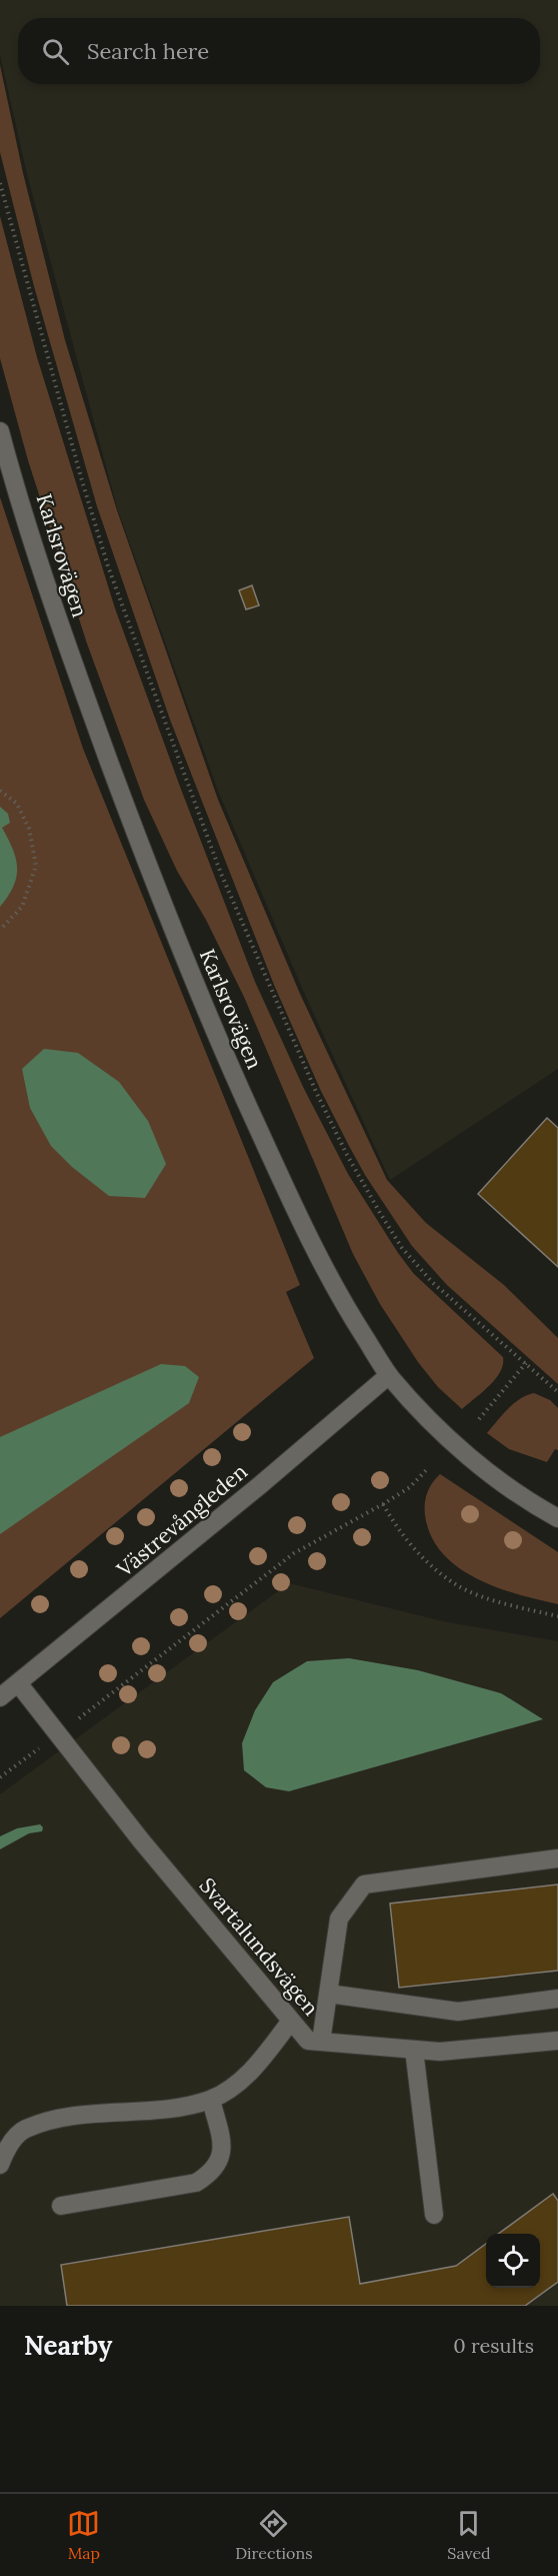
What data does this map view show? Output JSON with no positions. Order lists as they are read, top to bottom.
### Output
{
  "streets": {
    "street": ["Karlsrovägen", "Västrevångleden", "Svartalundsvägen"]
  },
  "crossings": [
    ["Karlsrovägen", "Västrevångleden"],
    ["Västrevångleden", "Svartalundsvägen"]
  ],
  "page": {
    "search": "Search here",
    "heading": ["Nearby", "0 results"],
    "nav": ["Map", "Directions", "Saved"]
  }
}
